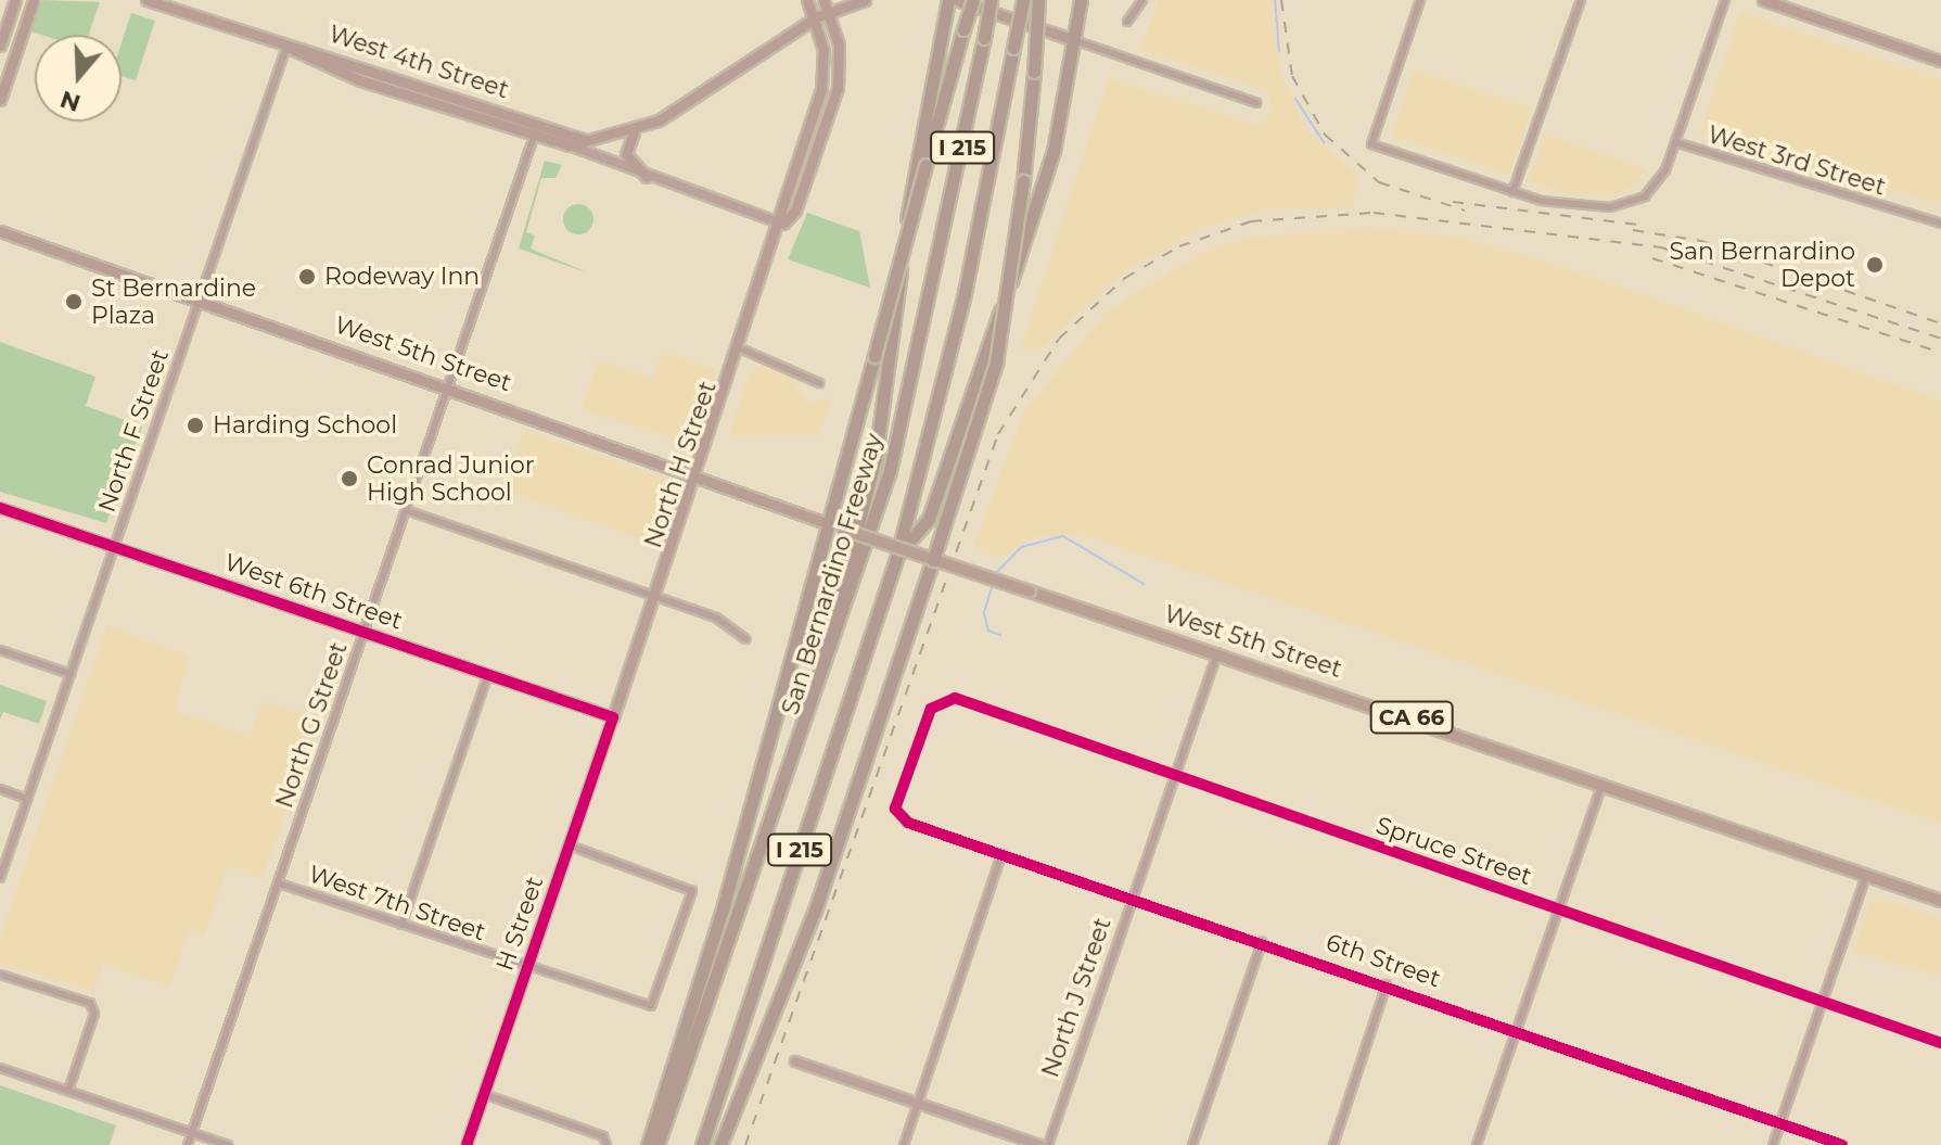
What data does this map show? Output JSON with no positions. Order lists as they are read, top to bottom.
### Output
{
  "streets": {
    "highway": ["I 215", "San Bernardino Freeway"],
    "main road": [
      "West 4th Street",
      "West 5th Street",
      "North H Street",
      "CA 66"
    ],
    "street": [
      "West 3rd Street",
      "North F Street",
      "West 6th Street",
      "North G Street",
      "Spruce Street",
      "West 7th Street",
      "H Street",
      "6th Street",
      "North J Street"
    ]
  },
  "crossings": [
    ["West 4th Street", "North F Street"],
    ["West 4th Street", "North G Street"],
    ["West 5th Street", "North F Street"],
    ["West 5th Street", "North H Street"],
    ["West 5th Street", "North G Street"],
    ["West 5th Street", "North J Street"],
    ["North F Street", "West 6th Street"],
    ["North H Street", "West 6th Street"],
    ["North H Street", "H Street"],
    ["West 6th Street", "North G Street"],
    ["West 6th Street", "H Street"],
    ["North G Street", "West 7th Street"],
    ["Spruce Street", "6th Street"],
    ["Spruce Street", "North J Street"],
    ["West 7th Street", "H Street"],
    ["6th Street", "North J Street"]
  ],
  "places": [
    "San Bernardino Depot",
    "Rodeway Inn",
    "St Bernardine Plaza",
    "Harding School",
    "Conrad Junior High School"
  ],
  "north": "bottom"
}
